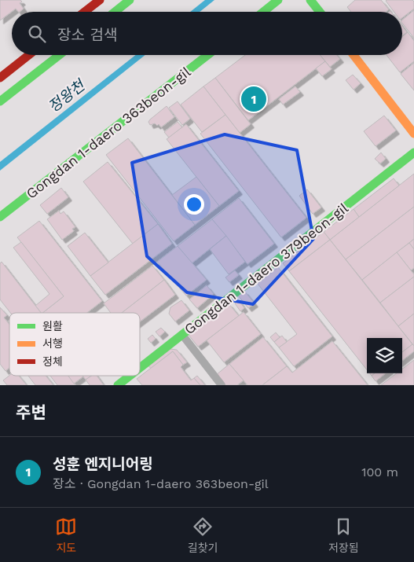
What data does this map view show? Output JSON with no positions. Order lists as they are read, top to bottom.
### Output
{
  "streets": {
    "street": ["Gongdan 1-daero 363beon-gil", "Gongdan 1-daero 379beon-gil"]
  },
  "water": ["정왕천"],
  "legend": ["원활", "서행", "정체"],
  "page": {
    "search": "장소 검색",
    "pins": "1",
    "heading": "주변",
    "list": [
      {
        "mark": "1",
        "name": "성훈 엔지니어링",
        "note": "장소 · Gongdan 1-daero 363beon-gil",
        "value": "100 m"
      }
    ],
    "nav": ["지도", "길찾기", "저장됨"]
  }
}
